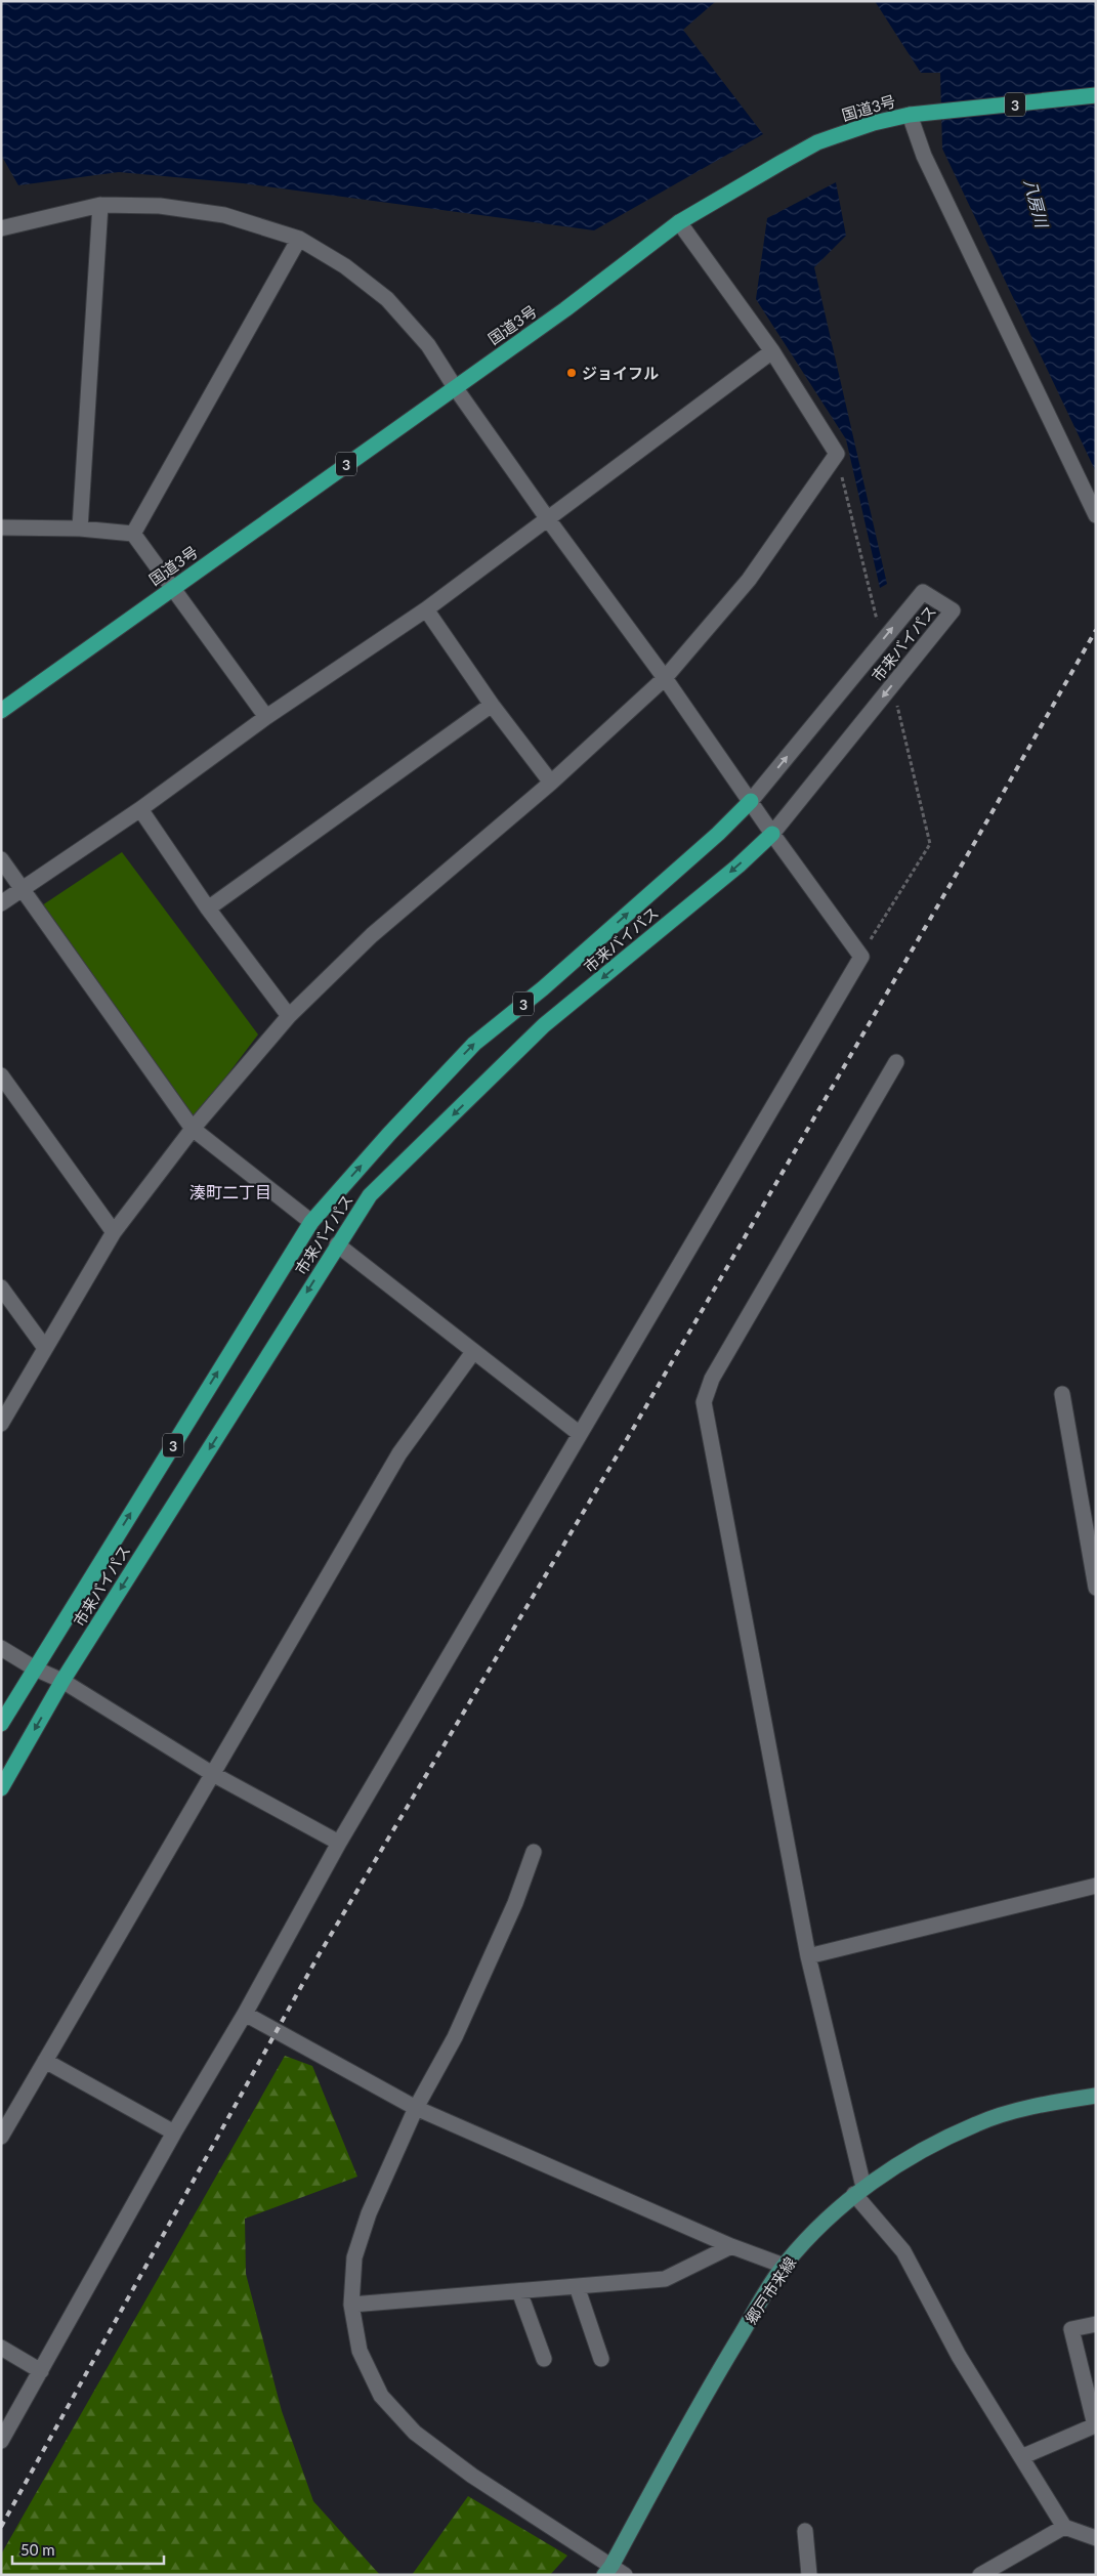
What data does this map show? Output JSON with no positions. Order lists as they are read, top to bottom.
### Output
{
  "streets": {
    "highway": ["3", "国道3号", "市来バイパス"],
    "main road": ["郷戸市来線"]
  },
  "districts": ["湊町二丁目"],
  "water": ["八房川"],
  "places": ["ジョイフル"],
  "scale_bar": "50 m"
}
